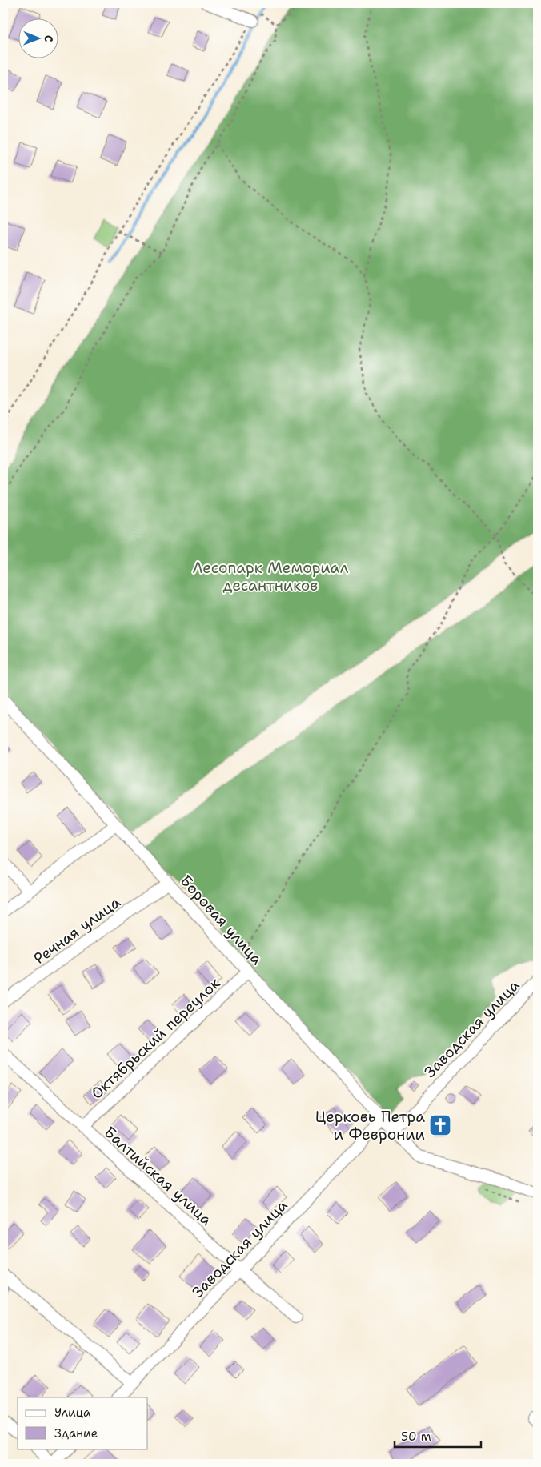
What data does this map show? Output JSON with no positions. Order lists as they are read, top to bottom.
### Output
{
  "streets": {
    "street": [
      "Боровая улица",
      "Речная улица",
      "Заводская улица",
      "Октябрьский переулок",
      "Балтийская улица"
    ]
  },
  "crossings": [
    ["Боровая улица", "Речная улица"],
    ["Боровая улица", "Заводская улица"],
    ["Боровая улица", "Октябрьский переулок"],
    ["Заводская улица", "Балтийская улица"],
    ["Октябрьский переулок", "Балтийская улица"]
  ],
  "parks": ["Лесопарк Мемориал десантников"],
  "places": {
    "church": ["Церковь Петра и Февронии"]
  },
  "legend": ["Улица", "Здание"],
  "scale_bar": "50 m",
  "north": "right"
}
